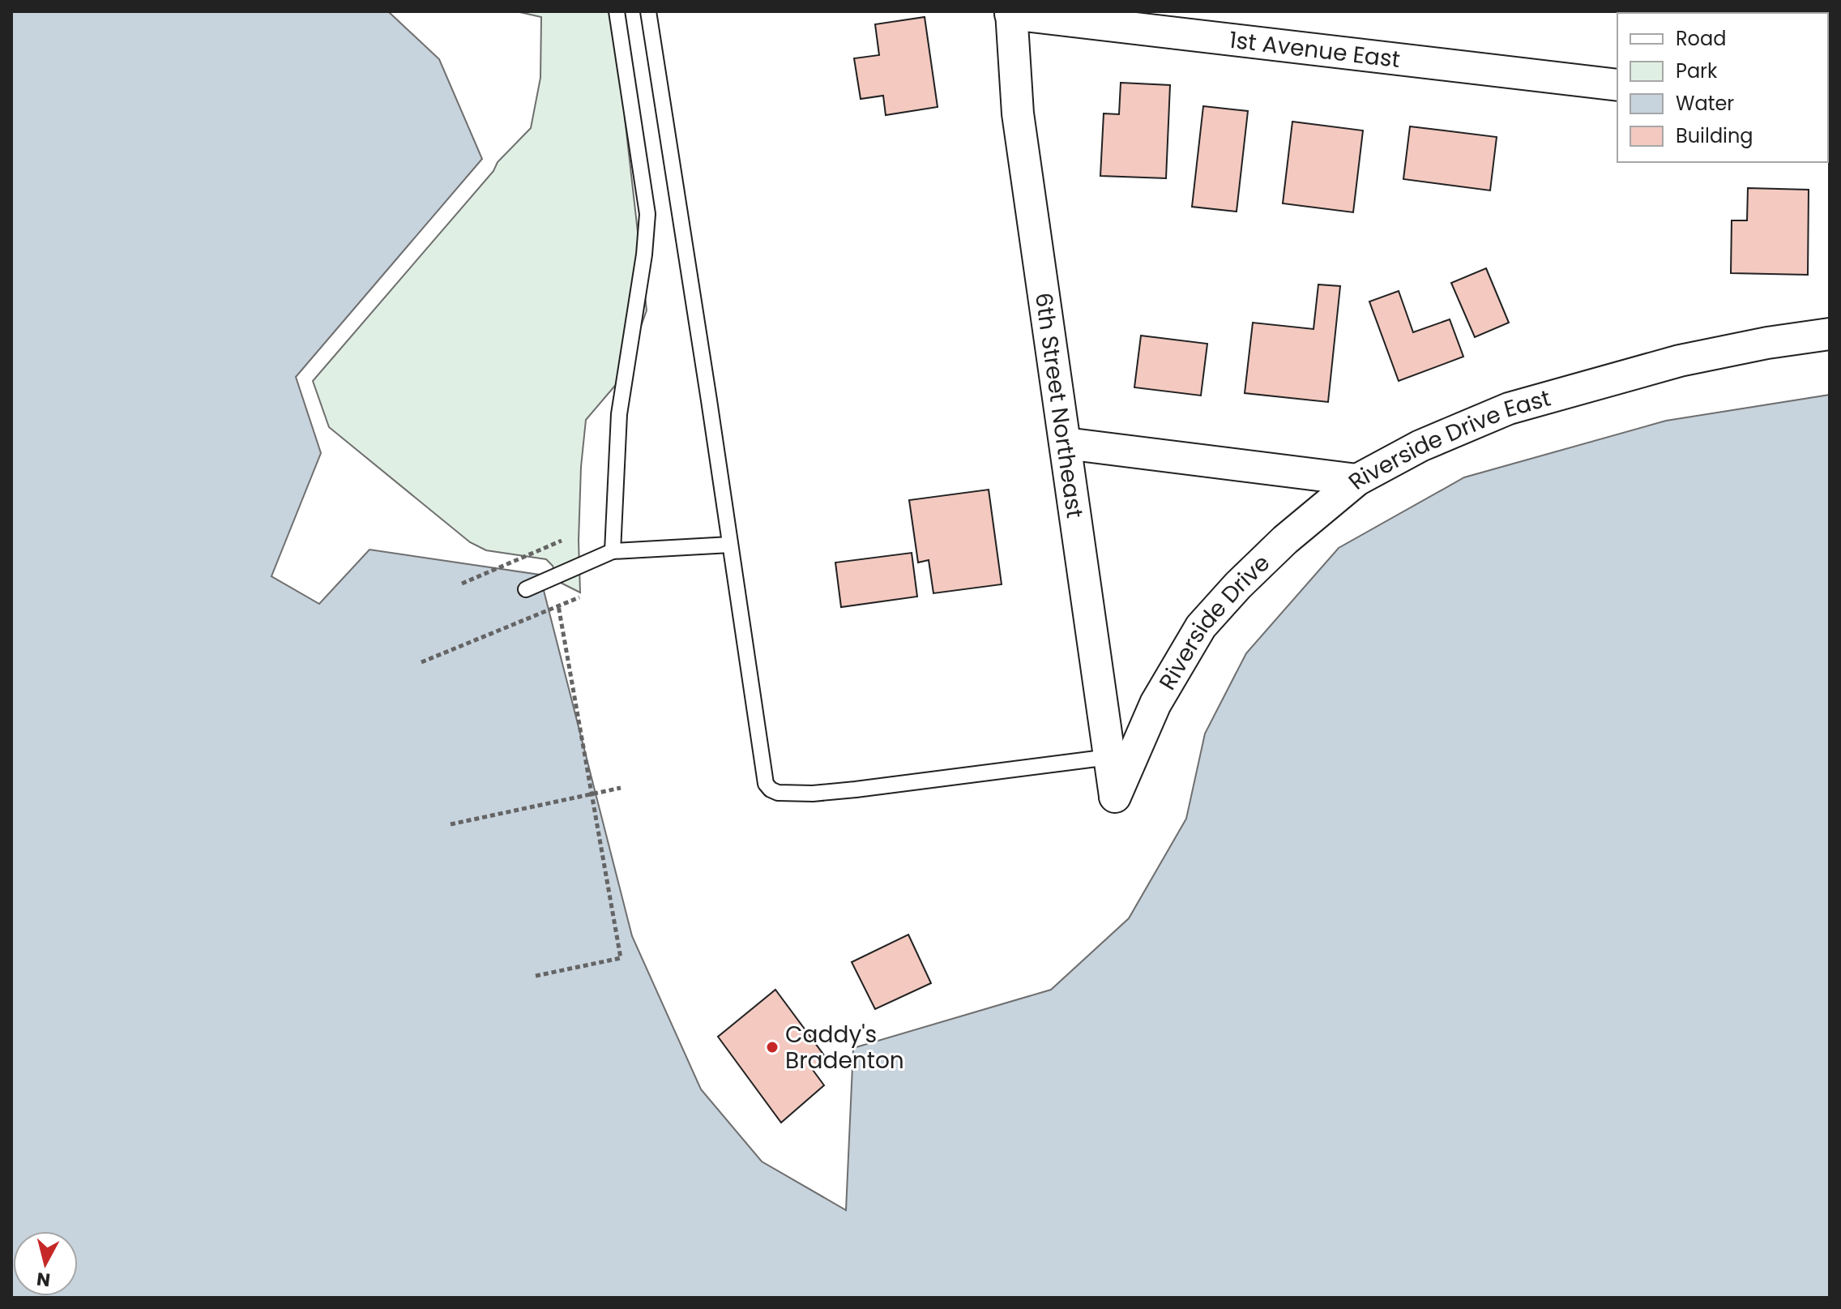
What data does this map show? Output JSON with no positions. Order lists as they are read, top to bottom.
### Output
{
  "streets": {
    "street": [
      "1st Avenue East",
      "6th Street Northeast",
      "Riverside Drive East",
      "Riverside Drive"
    ]
  },
  "crossings": [
    ["1st Avenue East", "6th Street Northeast"],
    ["6th Street Northeast", "Riverside Drive East"],
    ["6th Street Northeast", "Riverside Drive"],
    ["Riverside Drive East", "Riverside Drive"]
  ],
  "places": ["Caddy's Bradenton"],
  "legend": [
    "Road",
    "Park",
    "Water",
    "Building"
  ],
  "north": "bottom"
}
